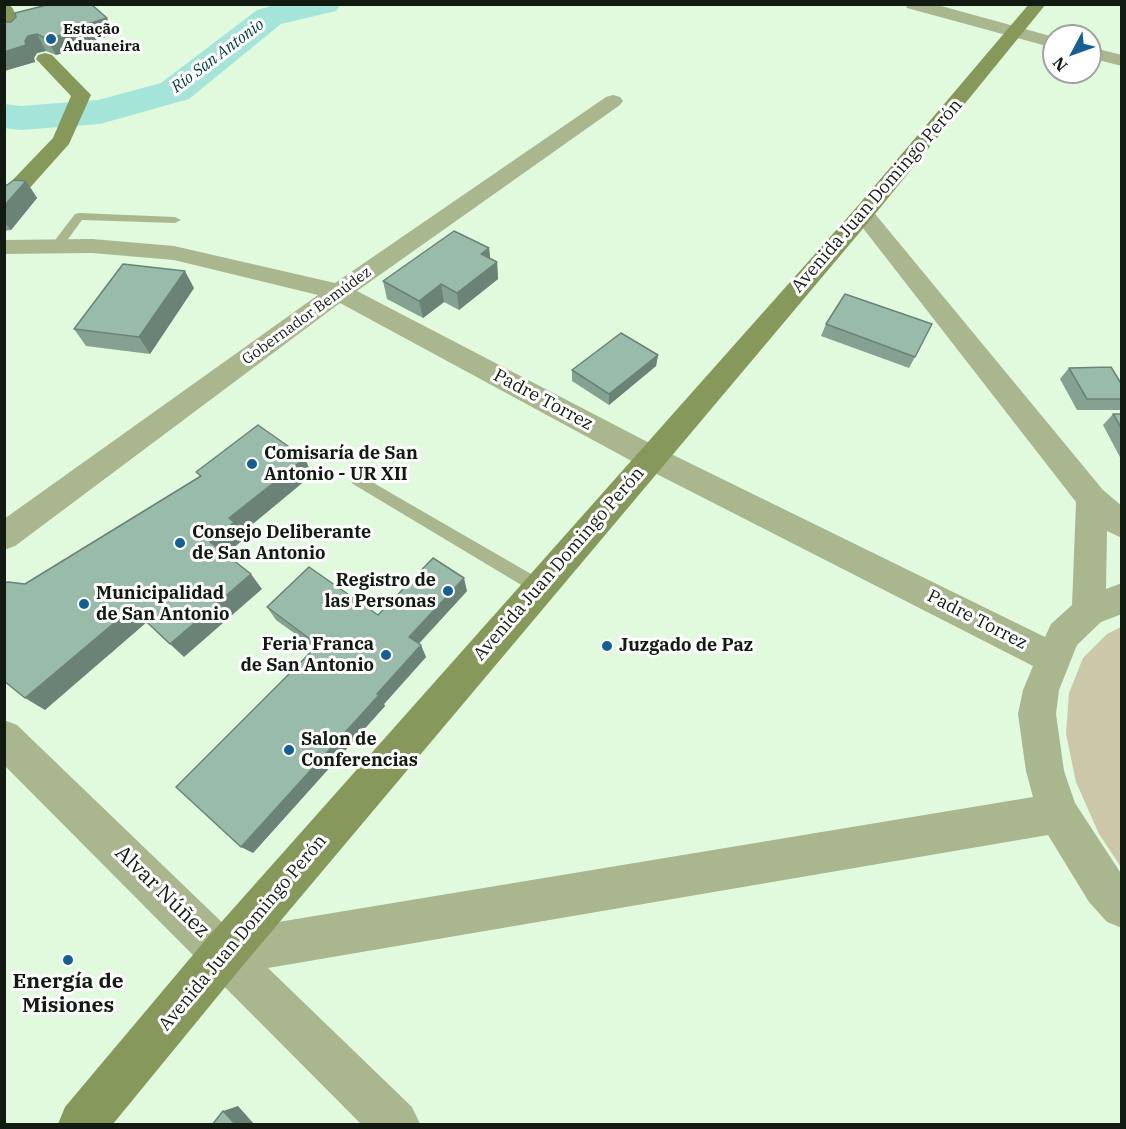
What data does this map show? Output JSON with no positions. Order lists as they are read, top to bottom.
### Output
{
  "streets": {
    "main road": ["Avenida Juan Domingo Perón"],
    "street": ["Gobernador Bemúdez", "Padre Torrez", "Alvar Núñez"]
  },
  "crossings": [
    ["Avenida Juan Domingo Perón", "Padre Torrez"],
    ["Avenida Juan Domingo Perón", "Alvar Núñez"],
    ["Gobernador Bemúdez", "Padre Torrez"]
  ],
  "water": ["Río San Antonio"],
  "places": [
    "Estação Aduaneira",
    "Comisaría de San Antonio - UR XII",
    "Consejo Deliberante de San Antonio",
    "Registro de las Personas",
    "Municipalidad de San Antonio",
    "Juzgado de Paz",
    "Feria Franca de San Antonio",
    "Salon de Conferencias",
    "Energía de Misiones"
  ],
  "north": "bottom left"
}
